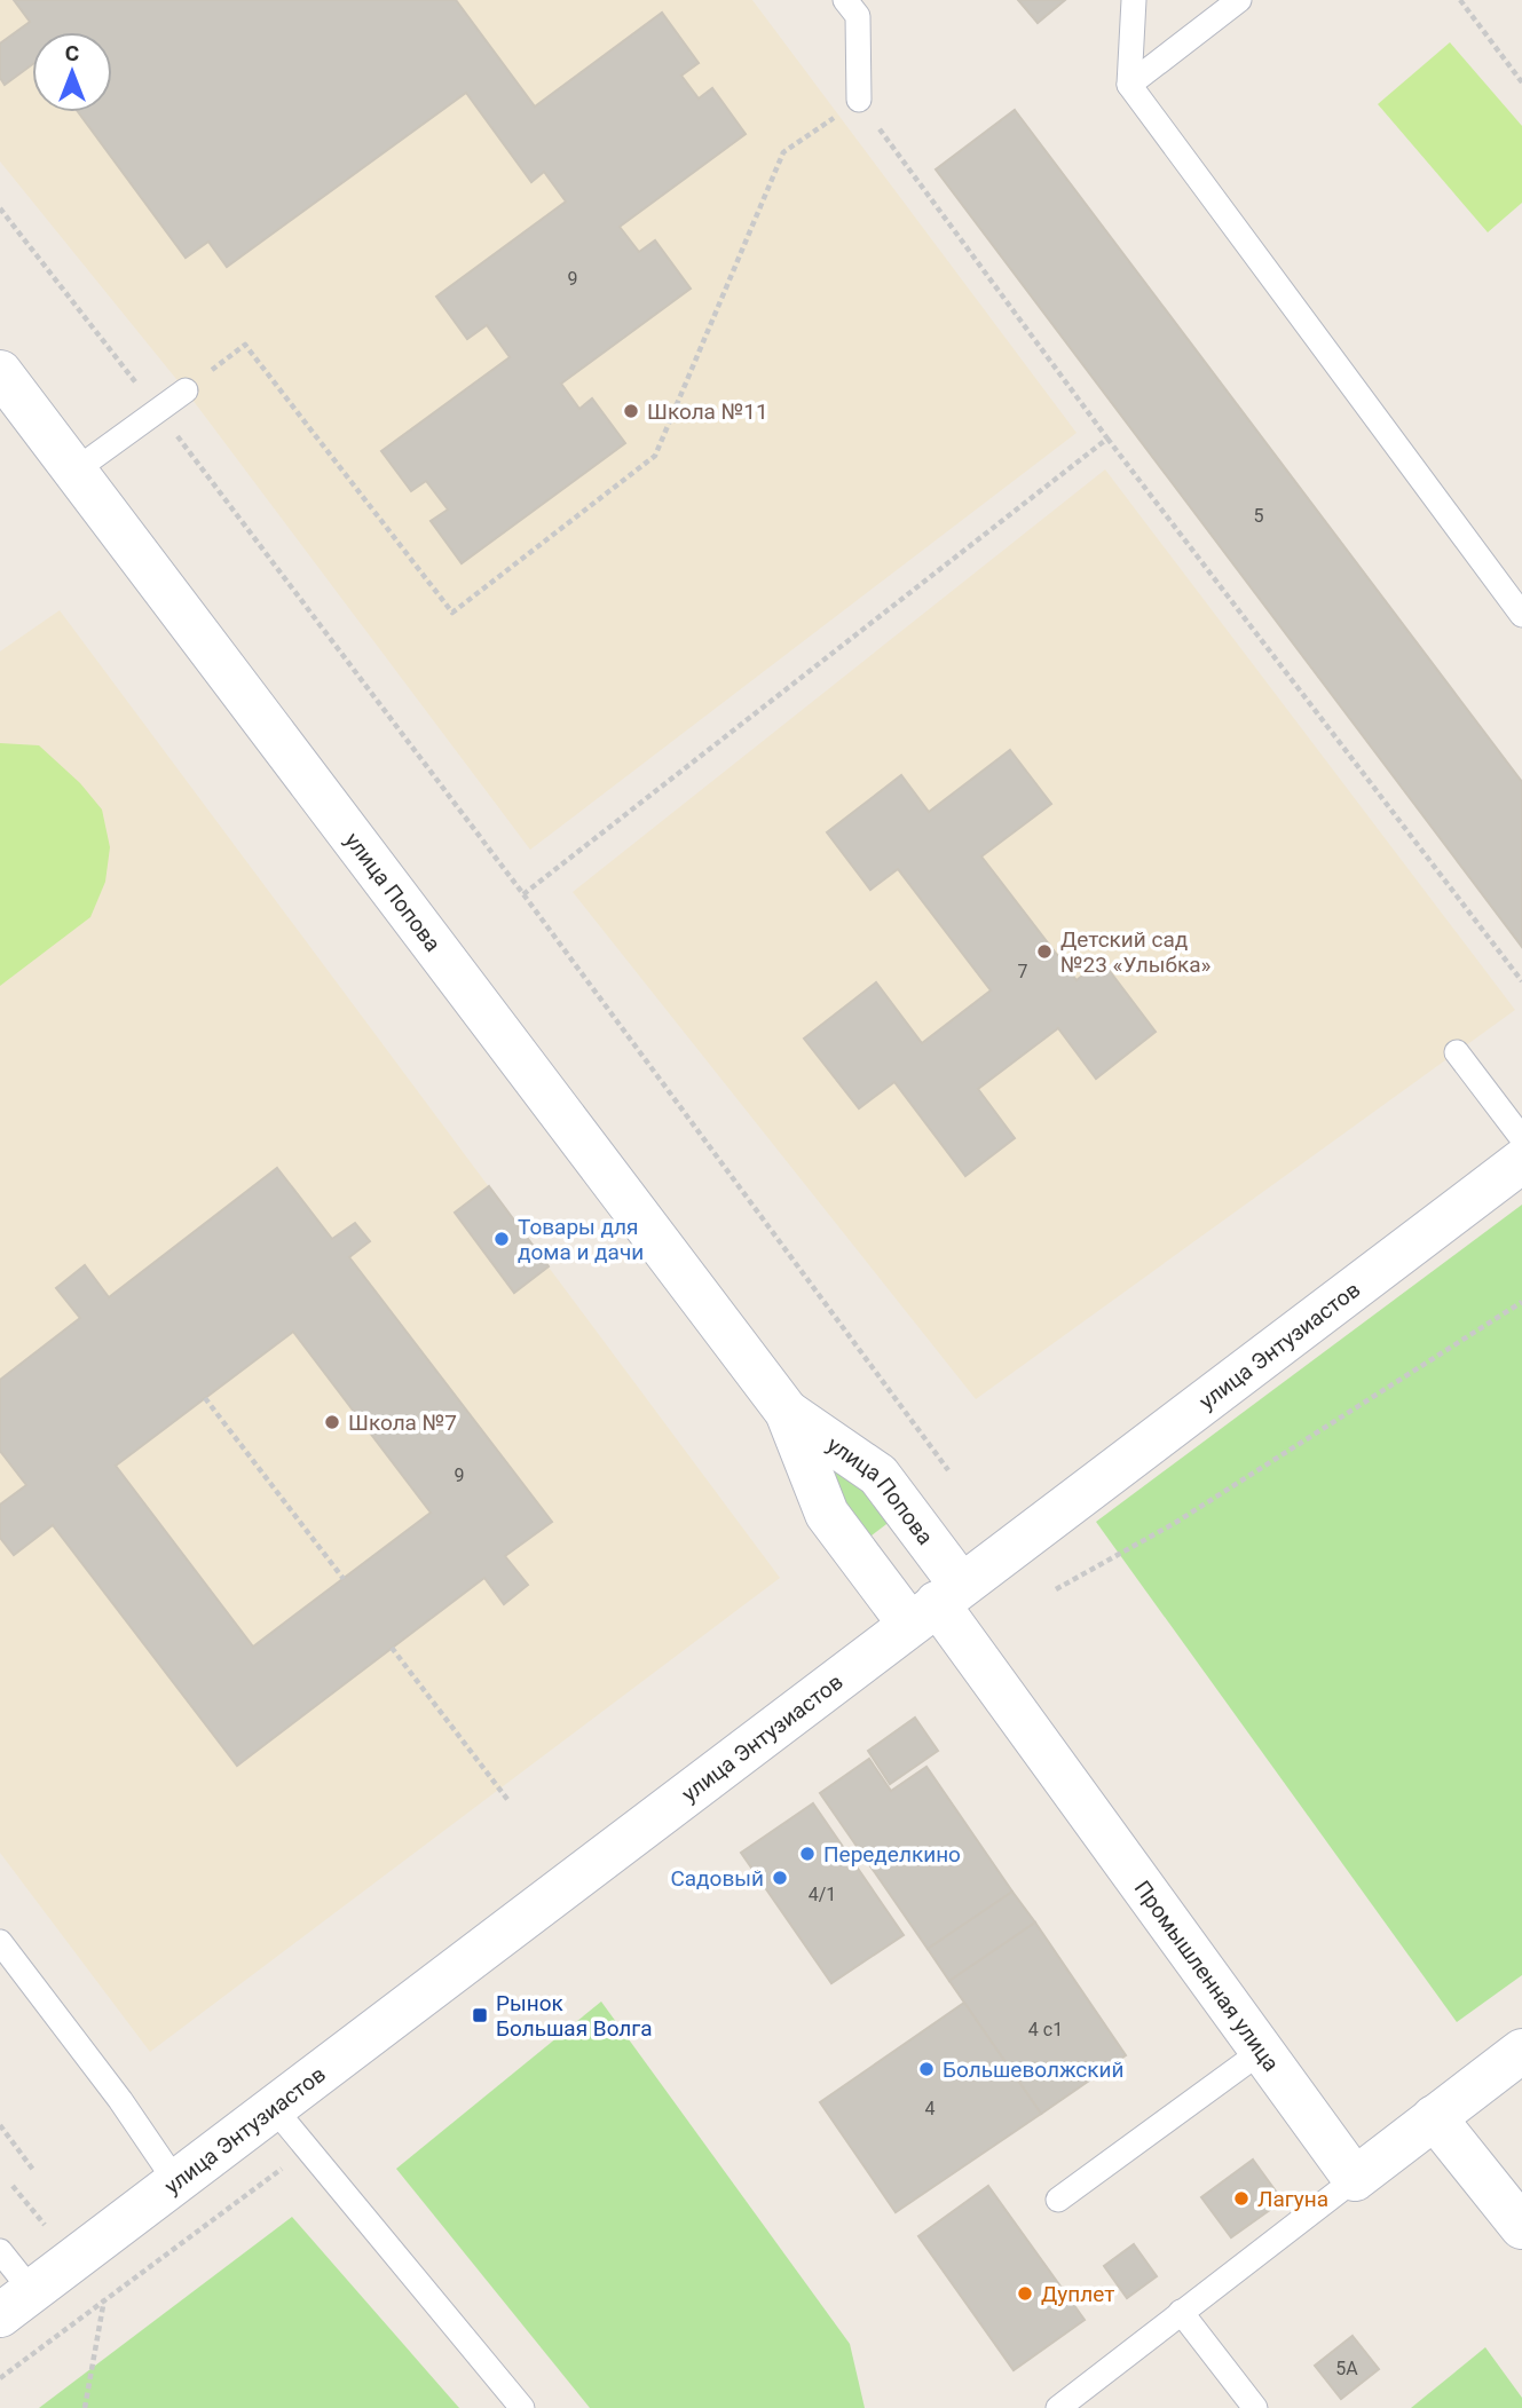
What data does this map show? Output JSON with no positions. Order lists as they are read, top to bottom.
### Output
{
  "streets": {
    "street": ["улица Попова", "улица Энтузиастов", "Промышленная улица"]
  },
  "crossings": [
    ["улица Попова", "улица Энтузиастов"],
    ["улица Попова", "Промышленная улица"],
    ["улица Энтузиастов", "Промышленная улица"]
  ],
  "places": {
    "other": [
      "Школа №11",
      "Детский сад №23 «Улыбка»",
      "Товары для дома и дачи",
      "Школа №7",
      "Переделкино",
      "Садовый",
      "Большеволжский",
      "Лагуна",
      "Дуплет"
    ],
    "transit": ["Рынок Большая Волга"]
  },
  "house_numbers": [
    "9",
    "5",
    "7",
    "9",
    "4/1",
    "4 с1",
    "4",
    "5А"
  ],
  "north": "top"
}
